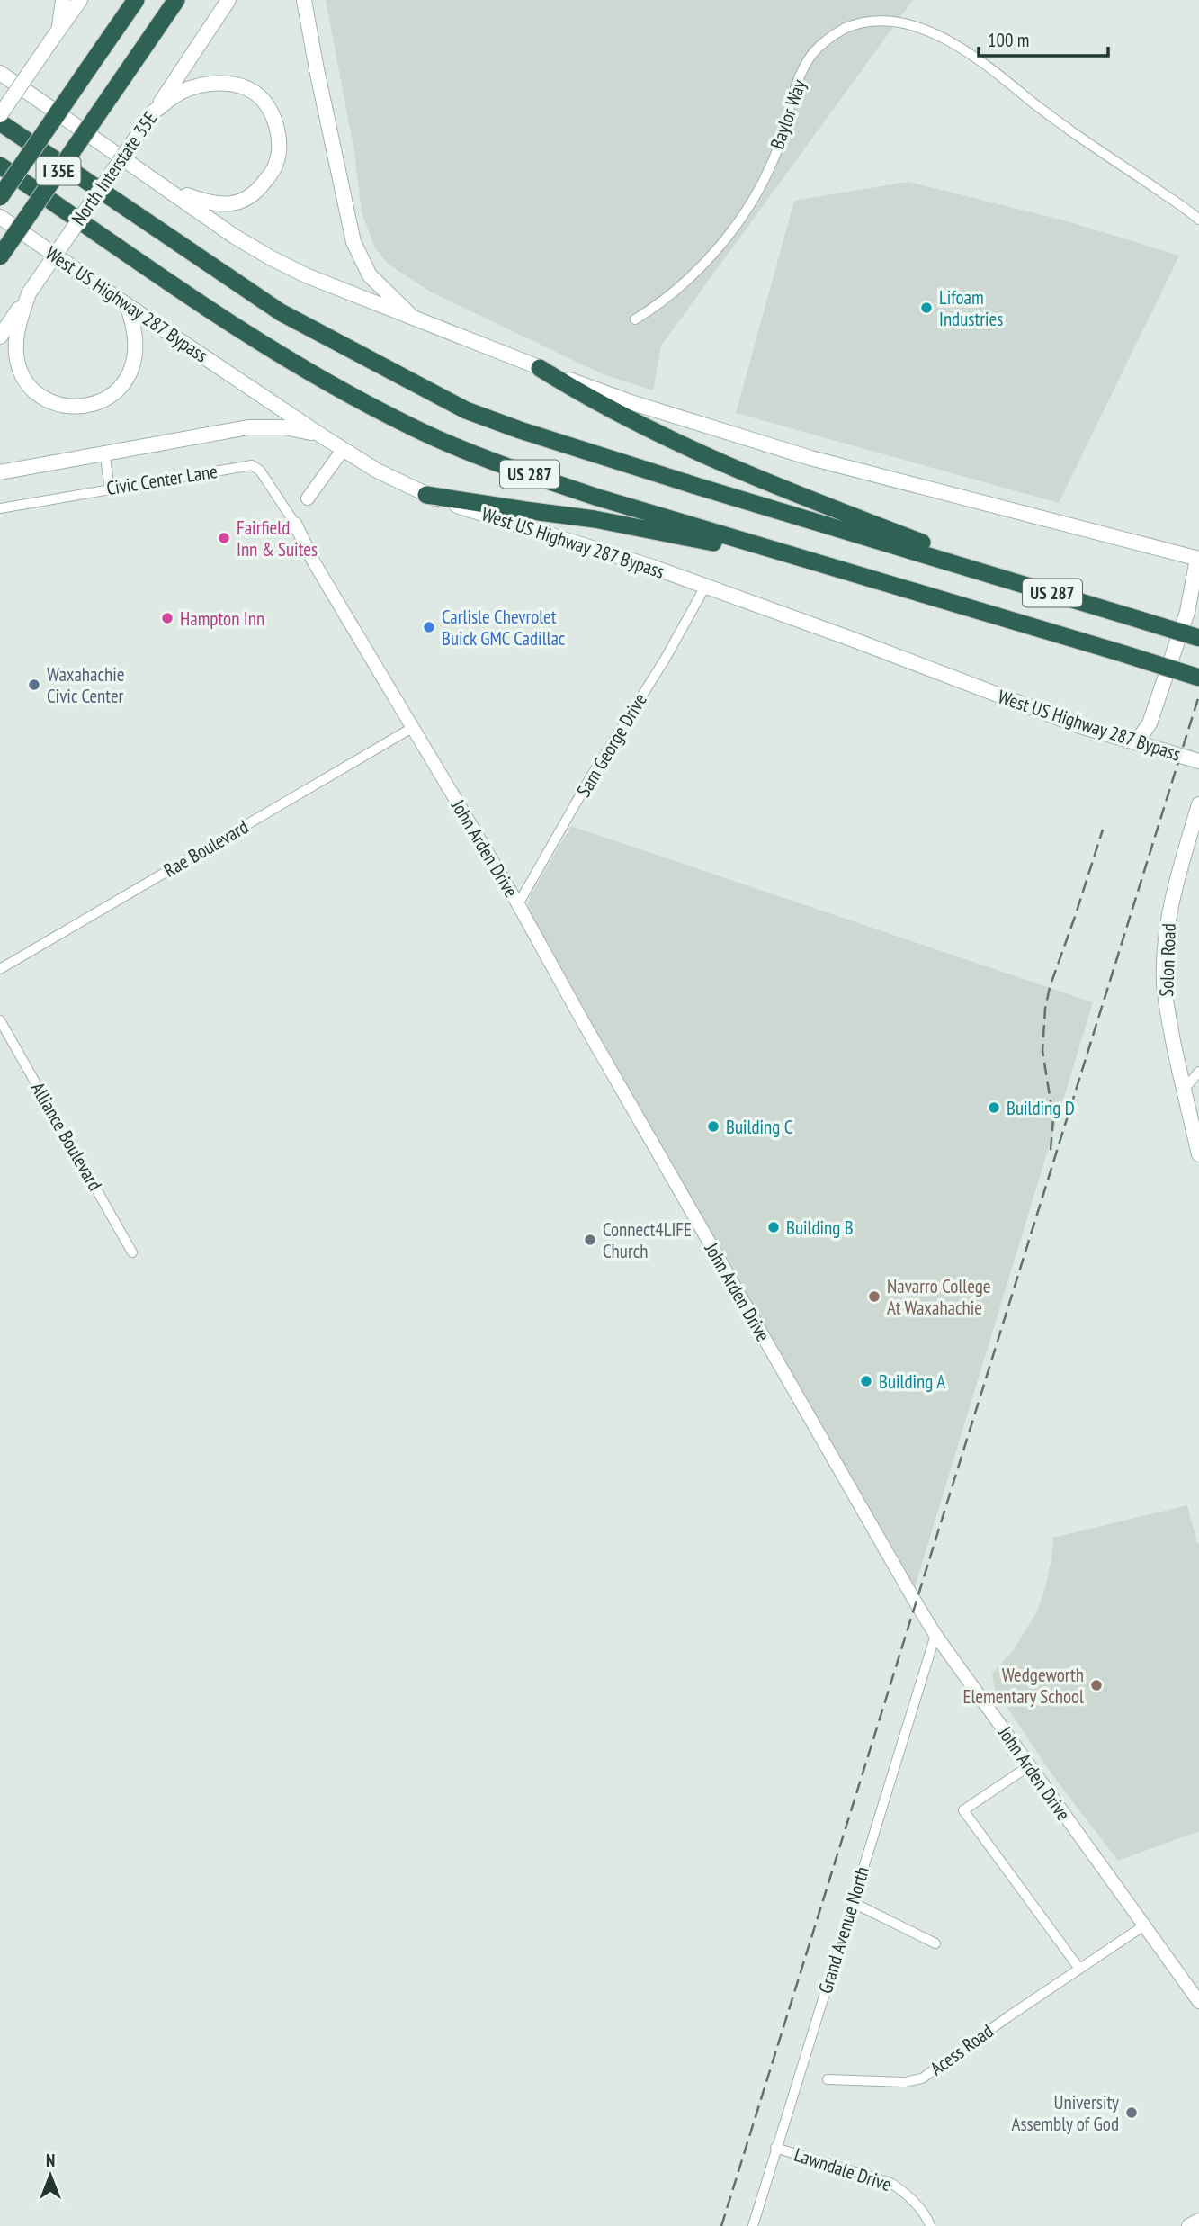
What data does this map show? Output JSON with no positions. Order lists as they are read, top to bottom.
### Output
{
  "streets": {
    "highway": ["I 35E", "US 287"],
    "main road": ["North Interstate 35E", "West US Highway 287 Bypass", "Solon Road"],
    "street": [
      "Baylor Way",
      "Civic Center Lane",
      "Sam George Drive",
      "Rae Boulevard",
      "John Arden Drive",
      "Alliance Boulevard",
      "Grand Avenue North",
      "Acess Road",
      "Lawndale Drive"
    ]
  },
  "crossings": [
    ["West US Highway 287 Bypass", "Sam George Drive"],
    ["Civic Center Lane", "John Arden Drive"],
    ["Sam George Drive", "John Arden Drive"],
    ["Rae Boulevard", "John Arden Drive"],
    ["John Arden Drive", "Grand Avenue North"],
    ["John Arden Drive", "Acess Road"],
    ["Grand Avenue North", "Lawndale Drive"]
  ],
  "places": [
    "Lifoam Industries",
    "Fairfield Inn & Suites",
    "Hampton Inn",
    "Carlisle Chevrolet Buick GMC Cadillac",
    "Waxahachie Civic Center",
    "Building D",
    "Building C",
    "Building B",
    "Connect4LIFE Church",
    "Navarro College At Waxahachie",
    "Building A",
    "Wedgeworth Elementary School",
    "University Assembly of God"
  ],
  "scale_bar": "100 m",
  "north": "top"
}
